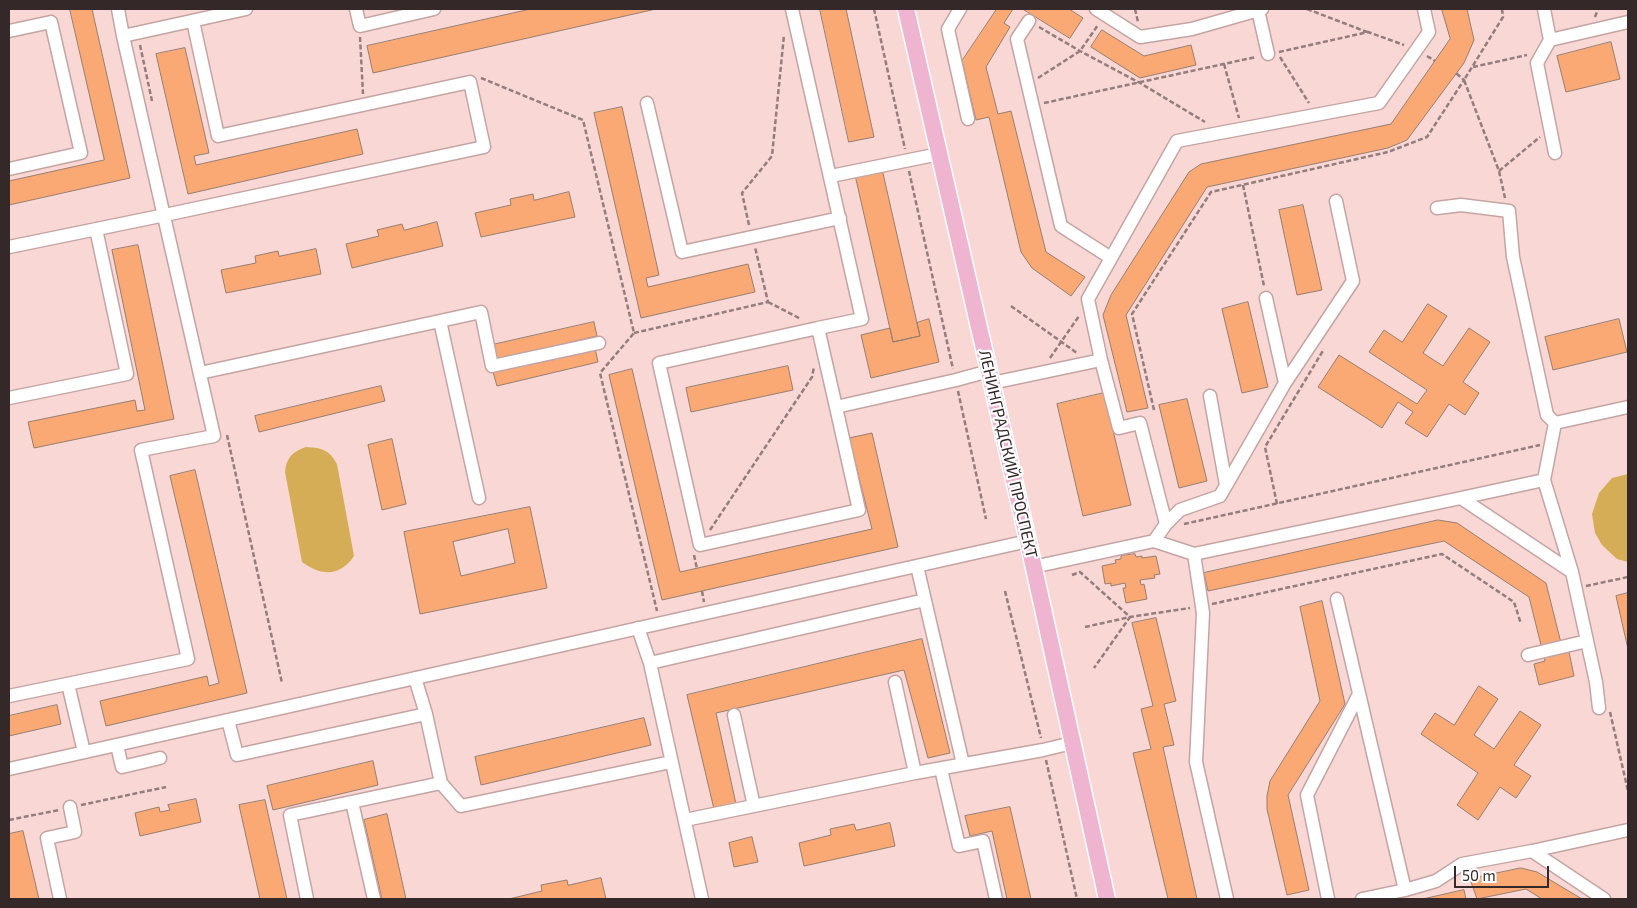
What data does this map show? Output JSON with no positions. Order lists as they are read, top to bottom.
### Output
{
  "streets": {
    "main road": ["ЛЕНИНГРАДСКИЙ ПРОСПЕКТ"]
  },
  "scale_bar": "50 m"
}
